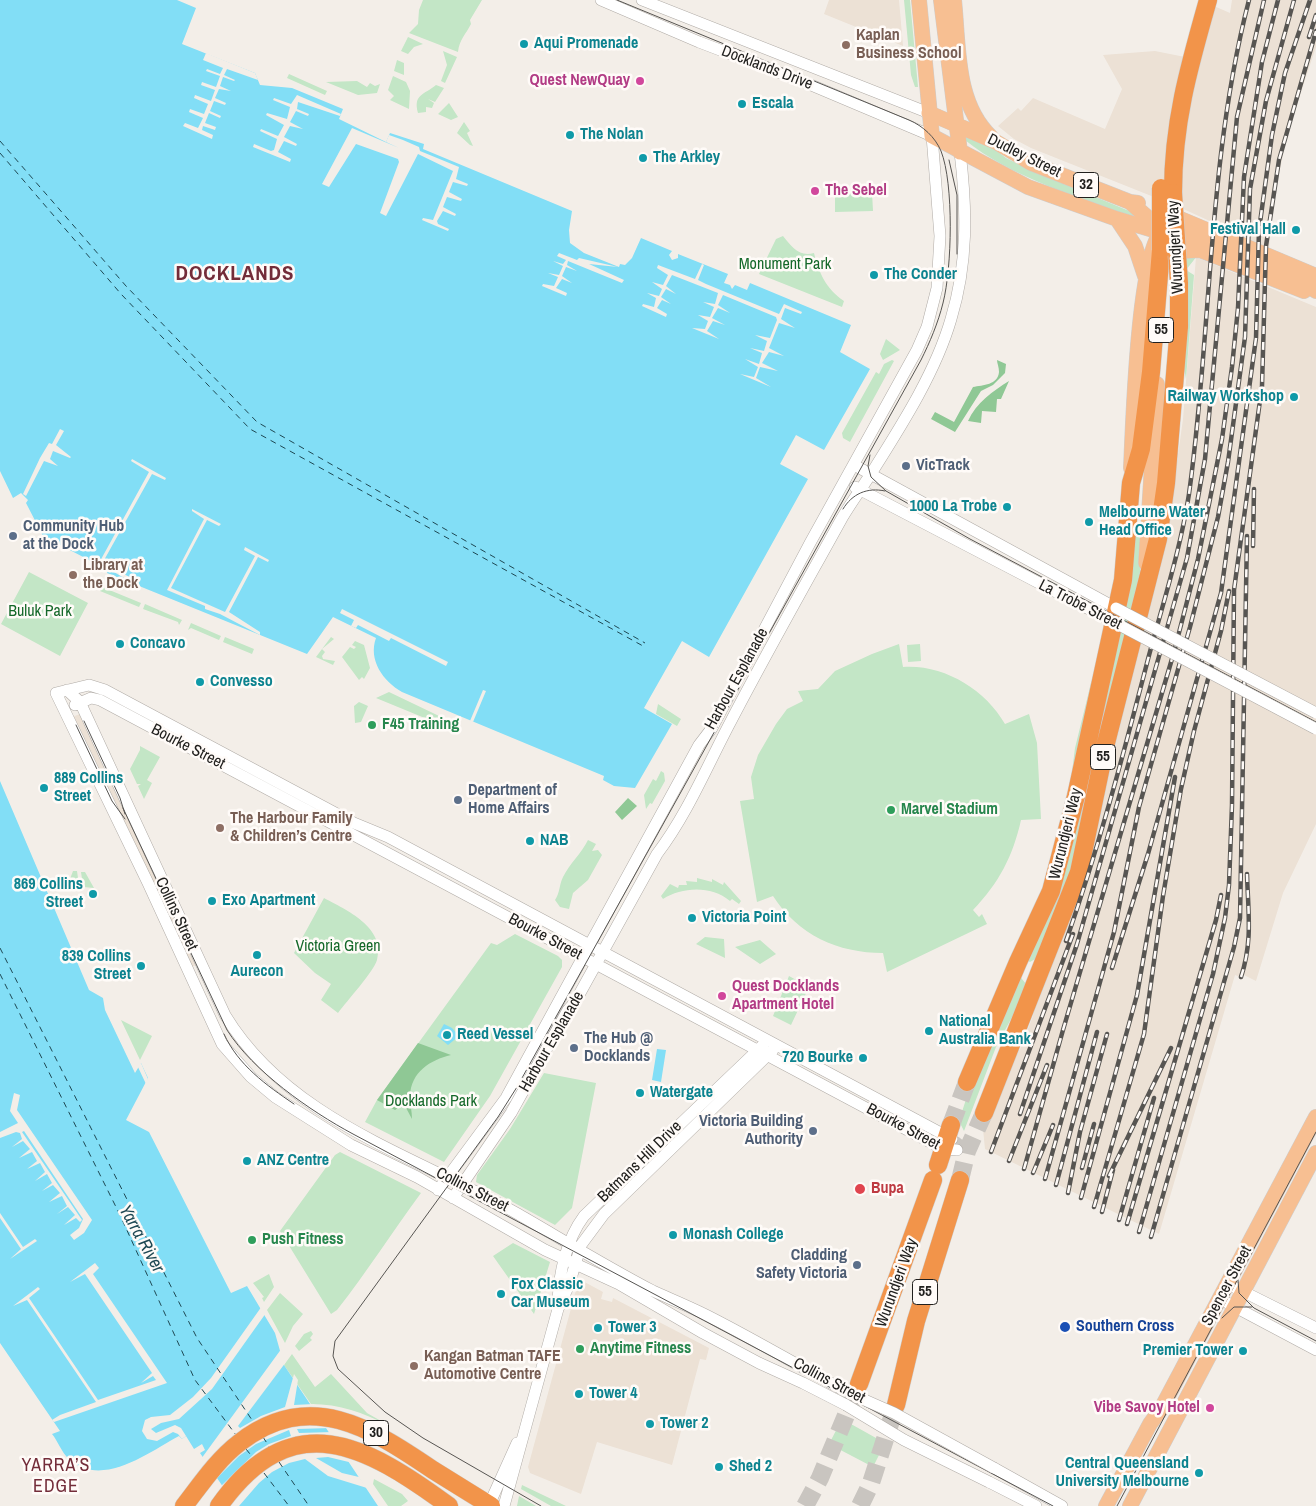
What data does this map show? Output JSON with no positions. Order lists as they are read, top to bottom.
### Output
{
  "streets": {
    "highway": ["Wurundjeri Way", "55", "30"],
    "main road": ["Dudley Street", "32", "Spencer Street"],
    "street": [
      "Docklands Drive",
      "La Trobe Street",
      "Harbour Esplanade",
      "Bourke Street",
      "Collins Street",
      "Batmans Hill Drive"
    ]
  },
  "crossings": [
    ["Docklands Drive", "Dudley Street"],
    ["Docklands Drive", "32"],
    ["Docklands Drive", "Harbour Esplanade"],
    ["Dudley Street", "32"],
    ["Dudley Street", "Wurundjeri Way"],
    ["Dudley Street", "55"],
    ["Dudley Street", "Harbour Esplanade"],
    ["32", "Harbour Esplanade"],
    ["Wurundjeri Way", "55"],
    ["Wurundjeri Way", "Bourke Street"],
    ["La Trobe Street", "Harbour Esplanade"],
    ["Harbour Esplanade", "Bourke Street"],
    ["Harbour Esplanade", "Collins Street"],
    ["Bourke Street", "Collins Street"],
    ["Bourke Street", "Batmans Hill Drive"],
    ["Collins Street", "Batmans Hill Drive"],
    ["Batmans Hill Drive", "30"]
  ],
  "districts": ["DOCKLANDS", "YARRA’S EDGE"],
  "water": ["Yarra River"],
  "parks": [
    "Monument Park",
    "Buluk Park",
    "Victoria Green",
    "Docklands Park"
  ],
  "places": [
    "Aqui Promenade",
    "Kaplan Business School",
    "Quest NewQuay",
    "Escala",
    "The Nolan",
    "The Arkley",
    "The Sebel",
    "Festival Hall",
    "The Conder",
    "Railway Workshop",
    "VicTrack",
    "1000 La Trobe",
    "Melbourne Water Head Office",
    "Community Hub at the Dock",
    "Library at the Dock",
    "Concavo",
    "Convesso",
    "F45 Training",
    "889 Collins Street",
    "Department of Home Affairs",
    "Marvel Stadium",
    "The Harbour Family & Children’s Centre",
    "NAB",
    "869 Collins Street",
    "Exo Apartment",
    "Victoria Point",
    "Aurecon",
    "839 Collins Street",
    "Quest Docklands Apartment Hotel",
    "National Australia Bank",
    "Reed Vessel",
    "The Hub @ Docklands",
    "720 Bourke",
    "Watergate",
    "Victoria Building Authority",
    "ANZ Centre",
    "Bupa",
    "Monash College",
    "Push Fitness",
    "Cladding Safety Victoria",
    "Fox Classic Car Museum",
    "Southern Cross",
    "Tower 3",
    "Anytime Fitness",
    "Premier Tower",
    "Kangan Batman TAFE Automotive Centre",
    "Tower 4",
    "Vibe Savoy Hotel",
    "Tower 2",
    "Shed 2",
    "Central Queensland University Melbourne"
  ]
}
